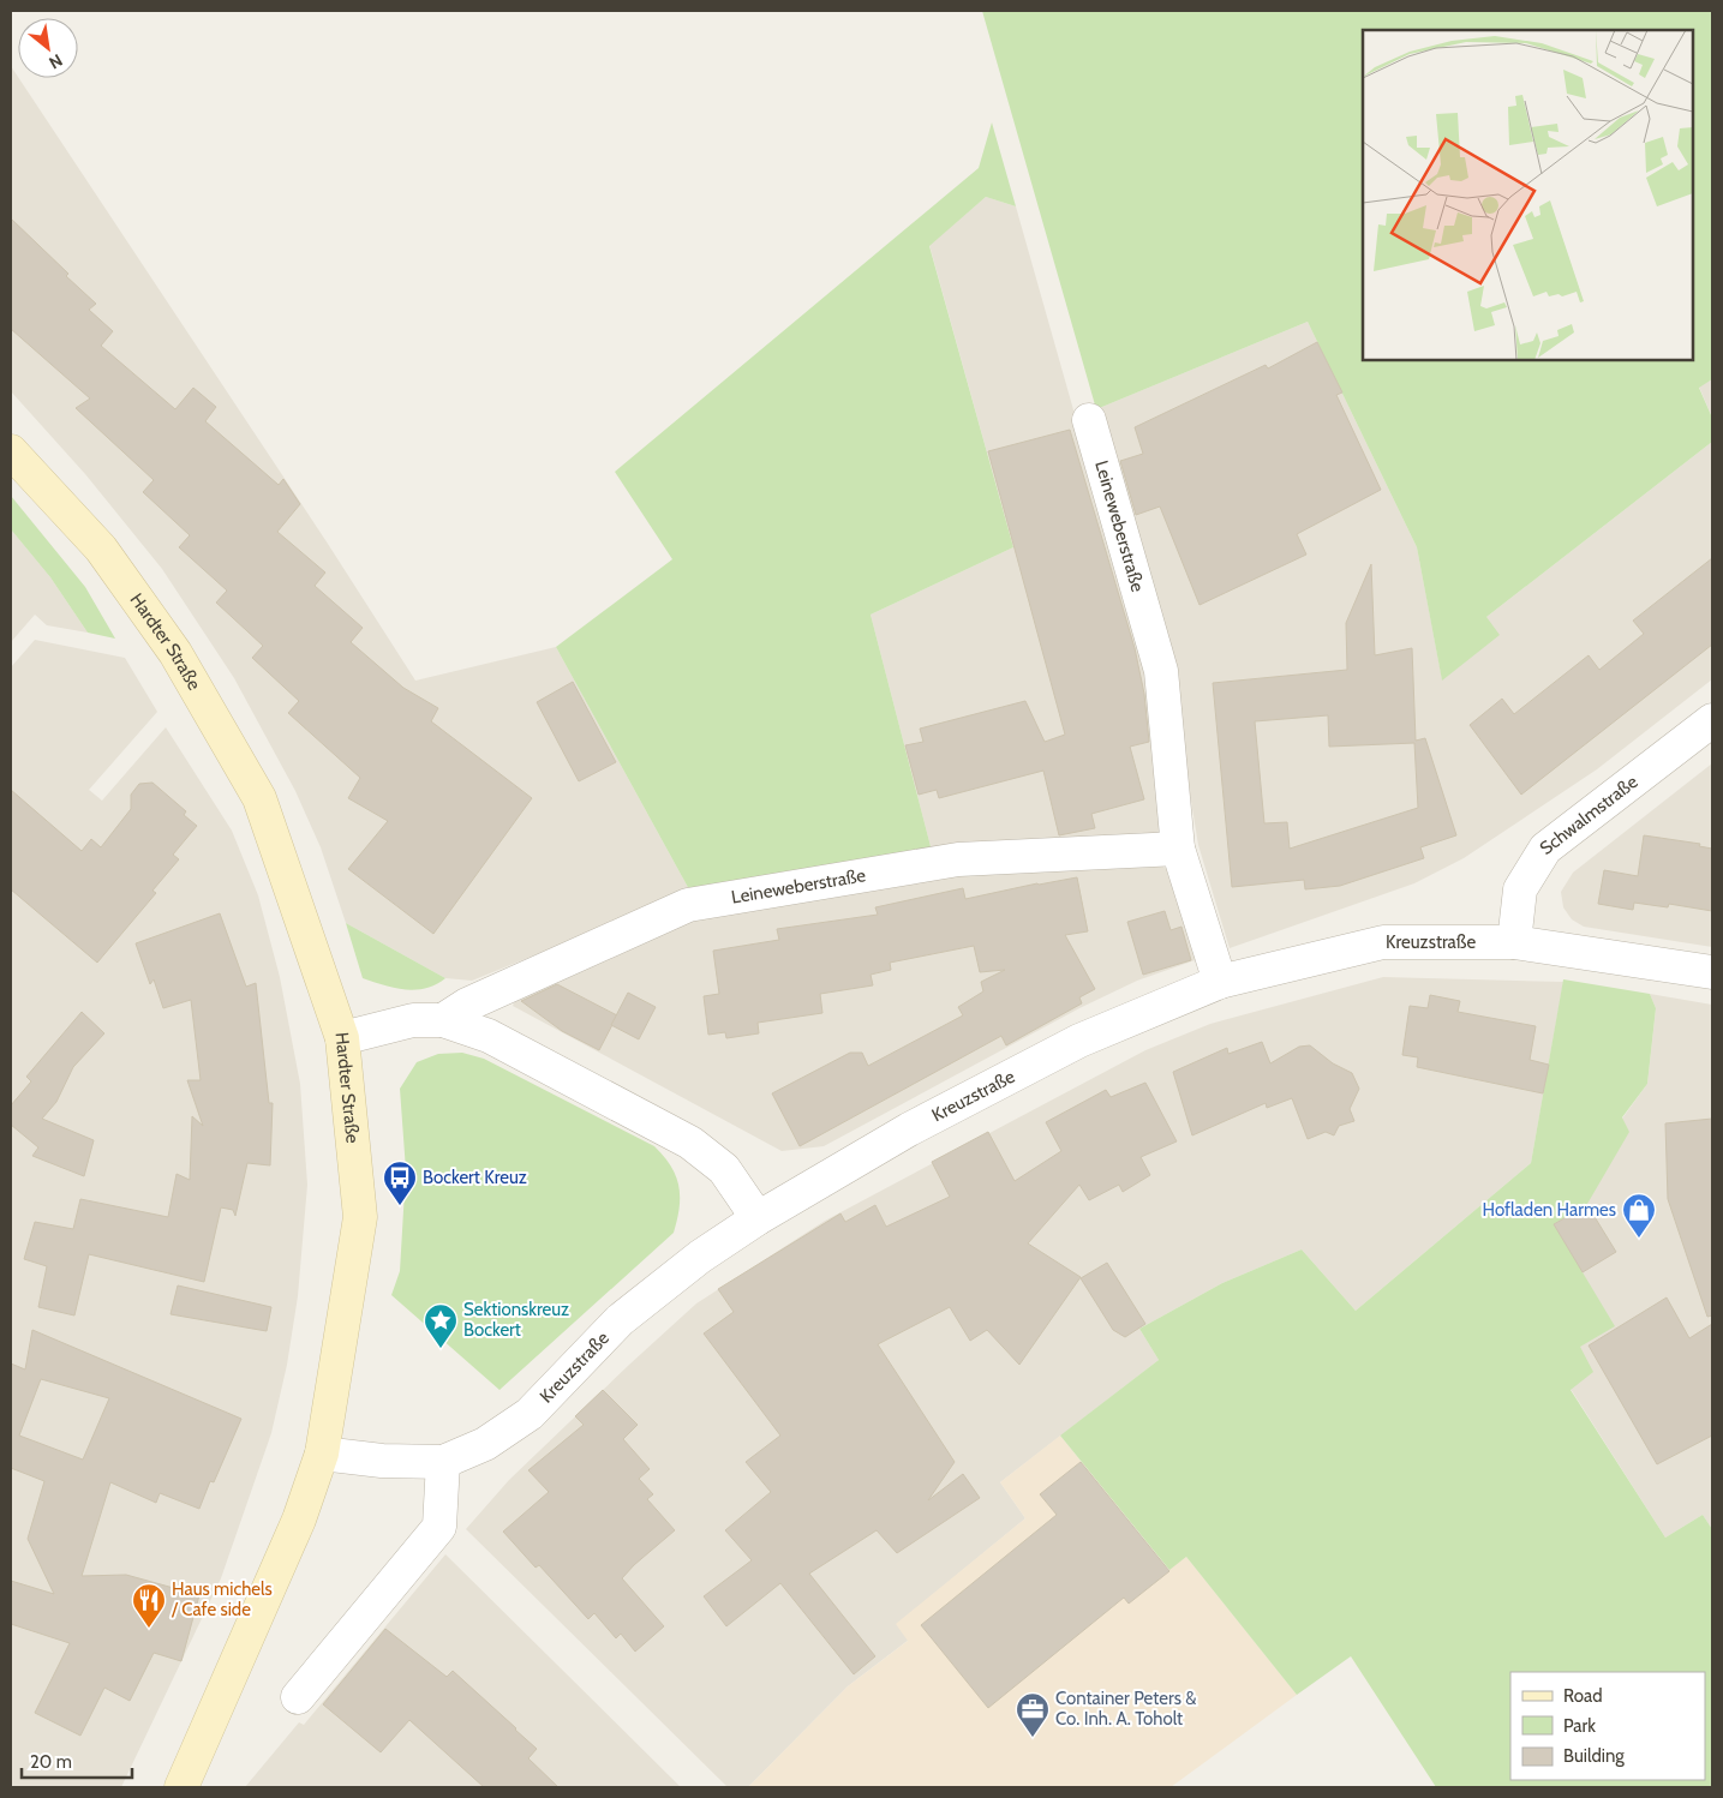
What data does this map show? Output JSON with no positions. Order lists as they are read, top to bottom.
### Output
{
  "streets": {
    "main road": ["Hardter Straße"],
    "street": ["Leineweberstraße", "Schwalmstraße", "Kreuzstraße"]
  },
  "crossings": [
    ["Leineweberstraße", "Kreuzstraße"],
    ["Hardter Straße", "Kreuzstraße"],
    ["Schwalmstraße", "Kreuzstraße"]
  ],
  "places": {
    "bus stop": ["Bockert Kreuz"],
    "shop": ["Hofladen Harmes"],
    "place": ["Sektionskreuz Bockert"],
    "restaurant": ["Haus michels / Cafe side"],
    "office": ["Container Peters & Co. Inh. A. Toholt"]
  },
  "legend": ["Road", "Park", "Building"],
  "scale_bar": "20 m",
  "north": "bottom right"
}
